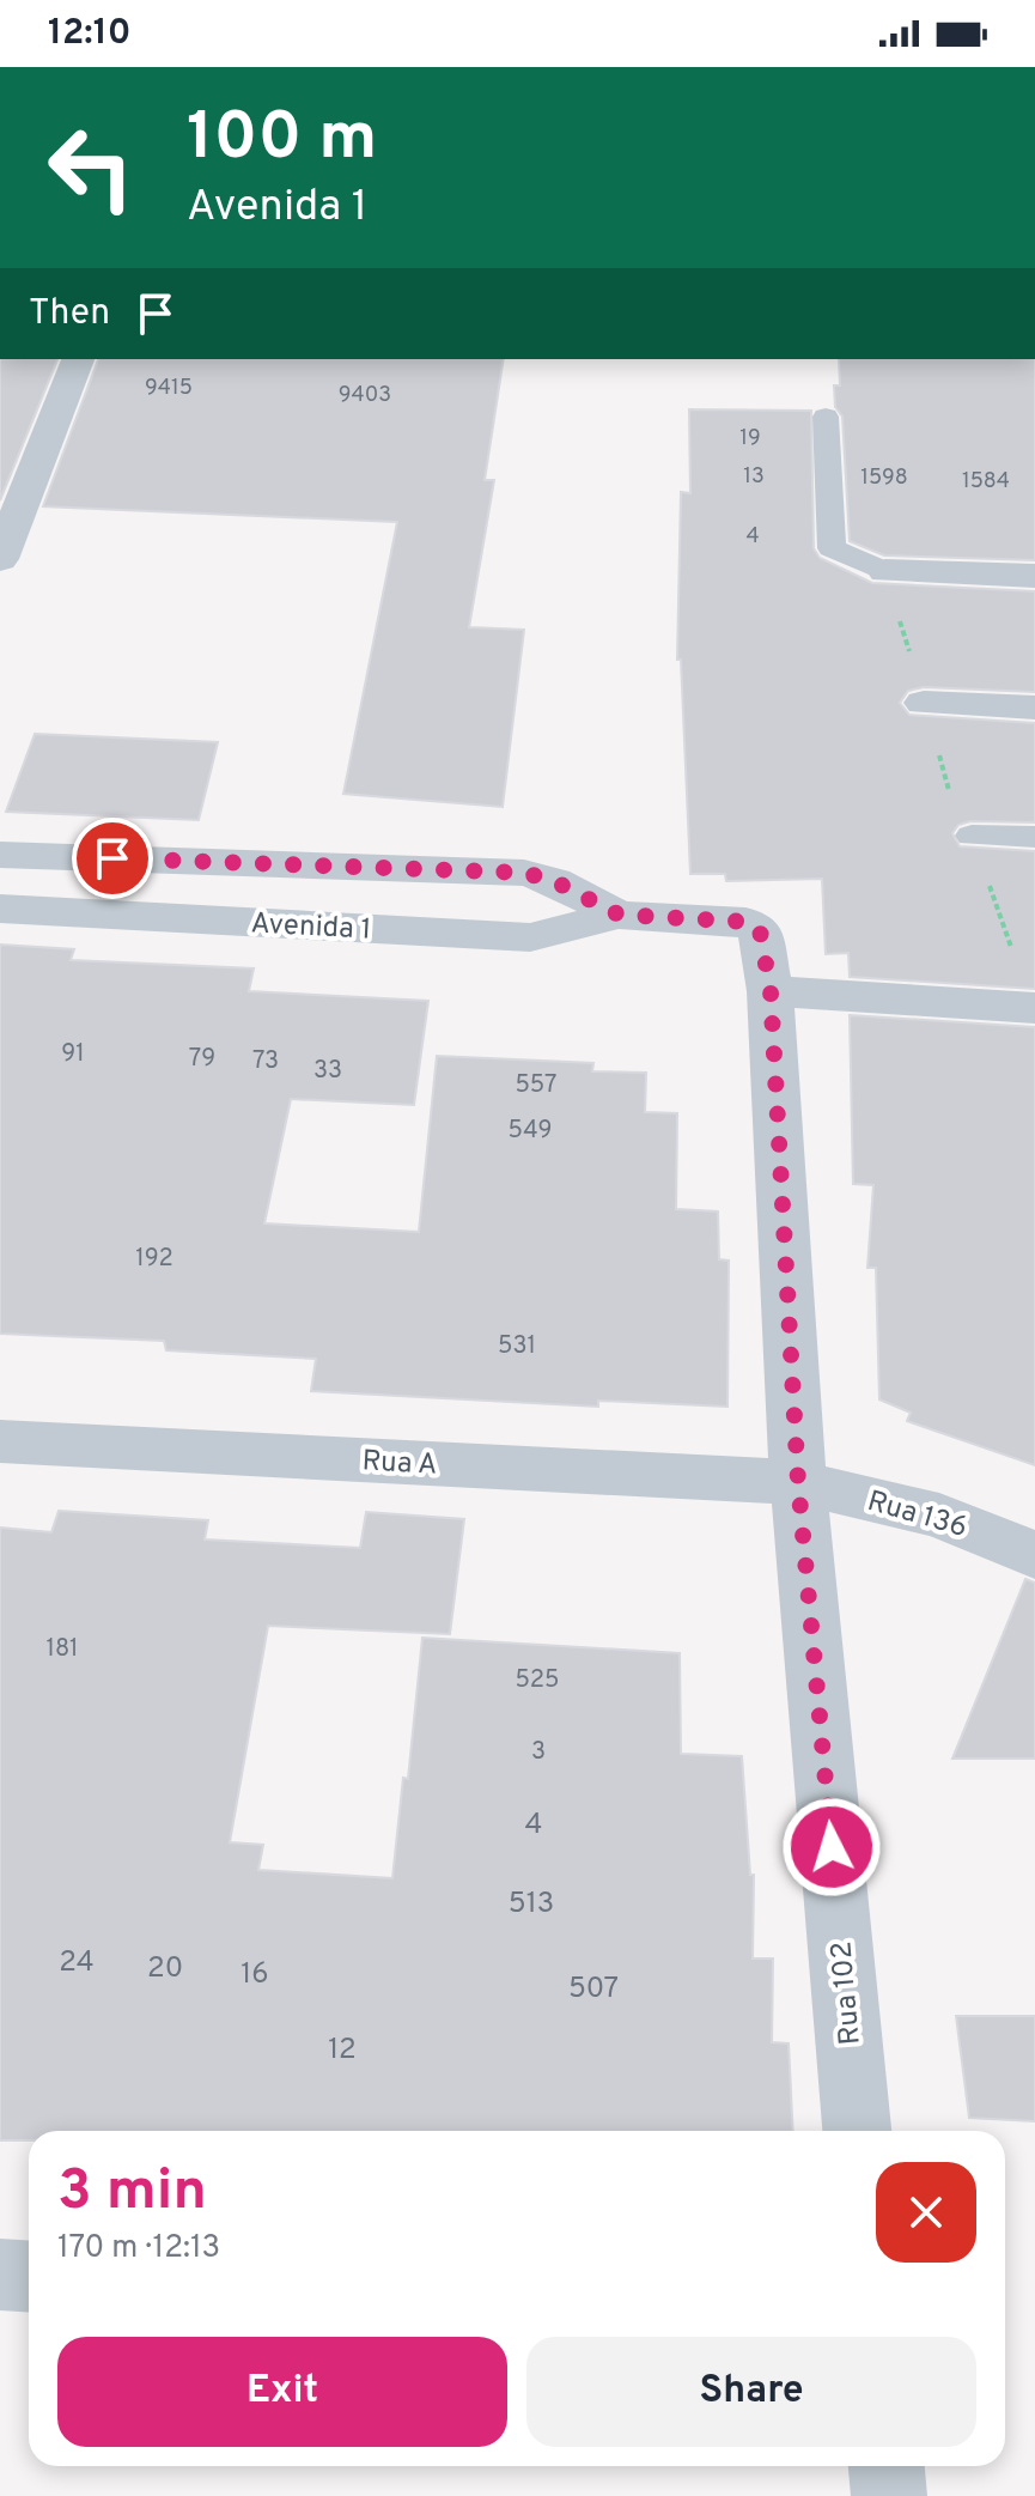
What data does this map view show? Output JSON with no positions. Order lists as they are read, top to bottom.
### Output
{
  "streets": {
    "street": [
      "Avenida 1",
      "Rua A",
      "Rua 136",
      "Rua 102"
    ]
  },
  "crossings": [
    ["Avenida 1", "Rua 102"],
    ["Rua A", "Rua 136"],
    ["Rua A", "Rua 102"],
    ["Rua 136", "Rua 102"]
  ],
  "house_numbers": [
    "9415",
    "9403",
    "19",
    "13",
    "1598",
    "1584",
    "4",
    "91",
    "79",
    "73",
    "33",
    "557",
    "549",
    "192",
    "531",
    "181",
    "525",
    "3",
    "4",
    "513",
    "24",
    "20",
    "16",
    "507",
    "12"
  ],
  "page": {
    "status": "12:10",
    "turn": ["100 m", "Avenida 1"],
    "then": "Then",
    "heading": ["3 min", "170 m · 12:13"],
    "buttons": ["Exit", "Share"]
  }
}
